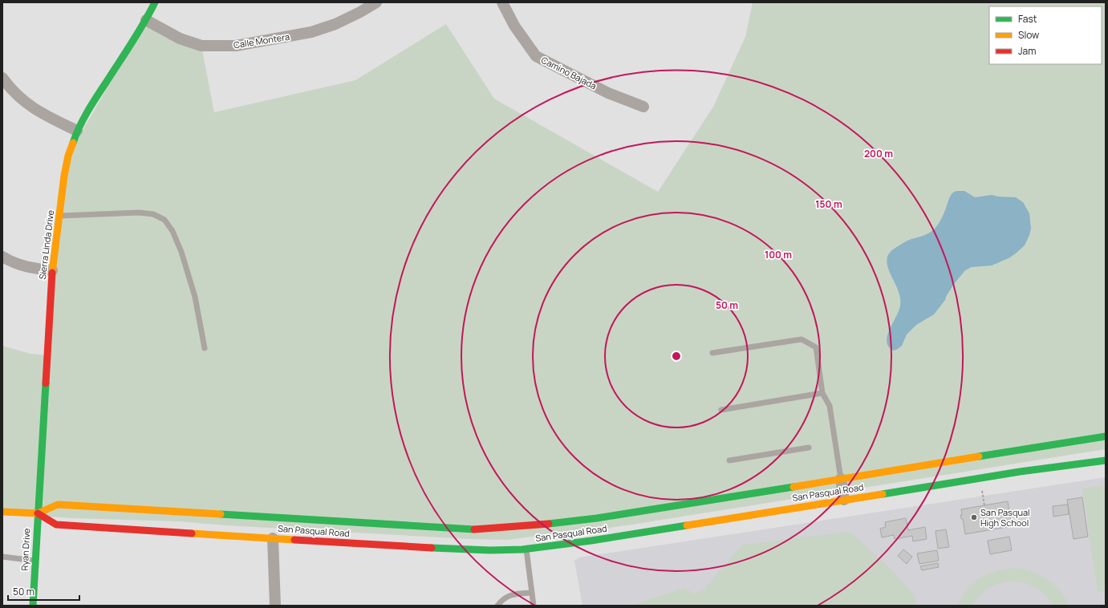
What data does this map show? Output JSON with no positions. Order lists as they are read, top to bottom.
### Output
{
  "streets": {
    "main road": ["Sierra Linda Drive", "San Pasqual Road", "Ryan Drive"],
    "street": ["Calle Montera", "Camino Bajada"]
  },
  "crossings": [
    ["Calle Montera", "Sierra Linda Drive"],
    ["Sierra Linda Drive", "San Pasqual Road"],
    ["Sierra Linda Drive", "Ryan Drive"],
    ["San Pasqual Road", "Ryan Drive"]
  ],
  "places": ["San Pasqual High School"],
  "legend": ["Fast", "Slow", "Jam"],
  "scale_bar": "50 m",
  "rings": [
    "200 m",
    "150 m",
    "100 m",
    "50 m"
  ]
}
